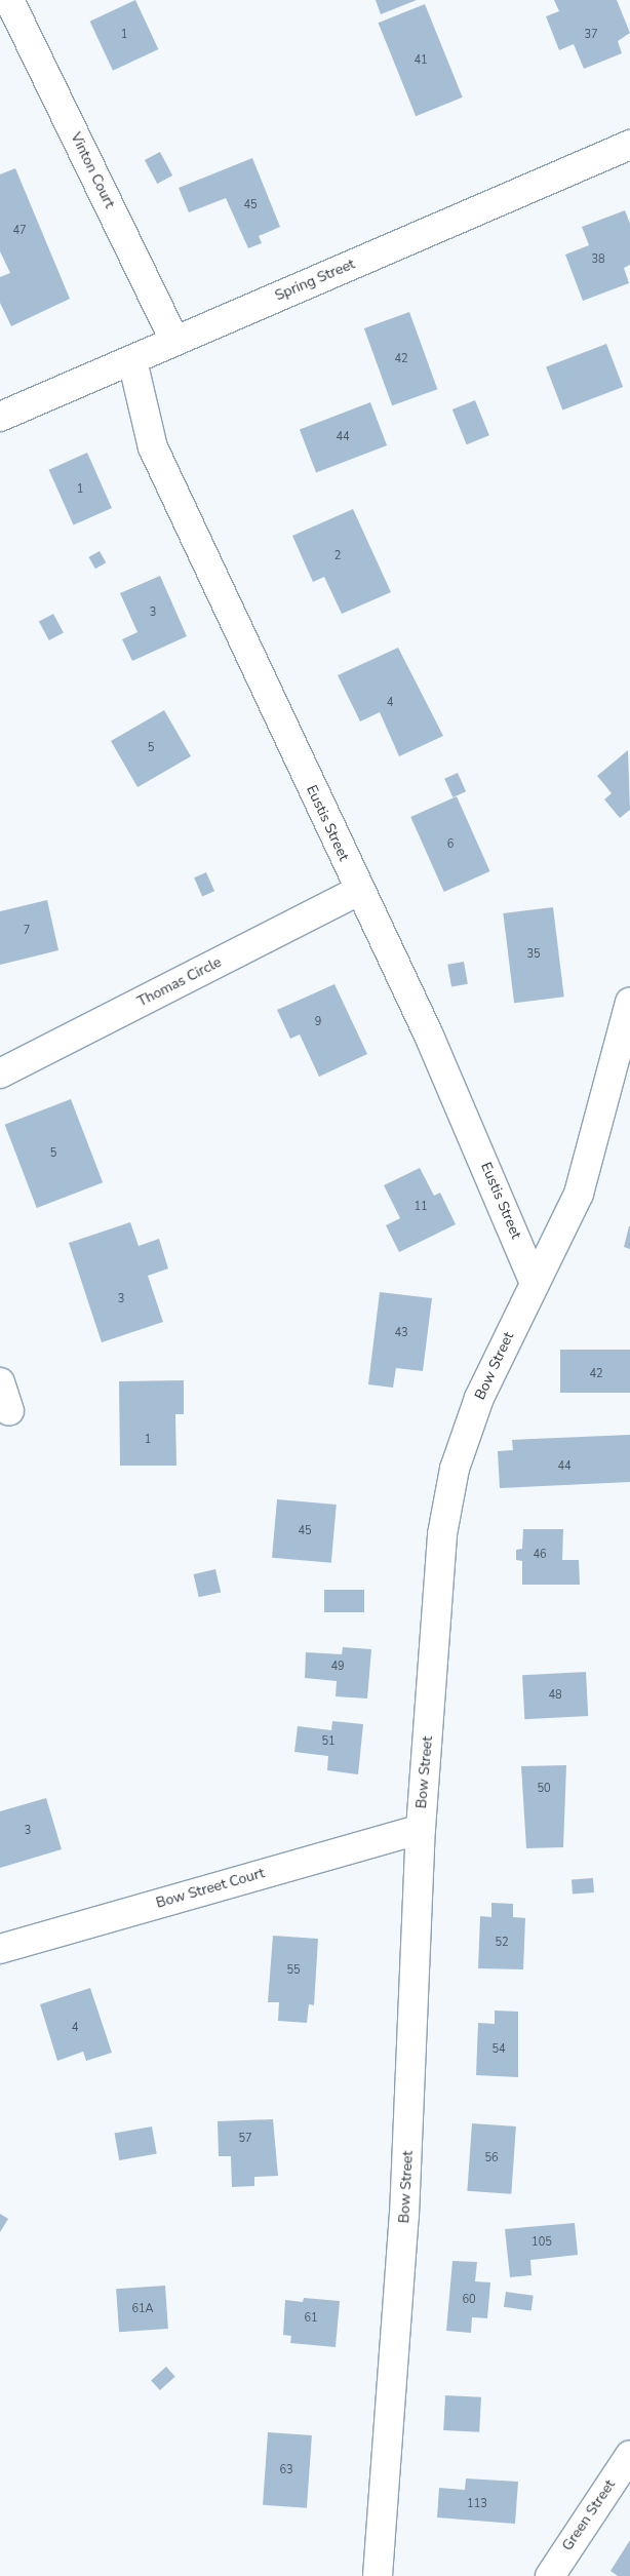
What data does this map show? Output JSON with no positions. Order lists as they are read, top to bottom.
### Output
{
  "streets": {
    "street": [
      "Vinton Court",
      "Spring Street",
      "Eustis Street",
      "Thomas Circle",
      "Bow Street",
      "Bow Street Court",
      "Green Street"
    ]
  },
  "crossings": [
    ["Vinton Court", "Spring Street"],
    ["Spring Street", "Eustis Street"],
    ["Eustis Street", "Thomas Circle"],
    ["Eustis Street", "Bow Street"],
    ["Bow Street", "Bow Street Court"]
  ],
  "house_numbers": [
    "1",
    "37",
    "41",
    "45",
    "47",
    "38",
    "42",
    "44",
    "1",
    "2",
    "3",
    "4",
    "5",
    "6",
    "7",
    "35",
    "9",
    "5",
    "11",
    "3",
    "43",
    "42",
    "1",
    "44",
    "45",
    "46",
    "49",
    "48",
    "51",
    "50",
    "3",
    "52",
    "55",
    "4",
    "54",
    "57",
    "56",
    "105",
    "60",
    "61A",
    "61",
    "63",
    "113"
  ]
}
